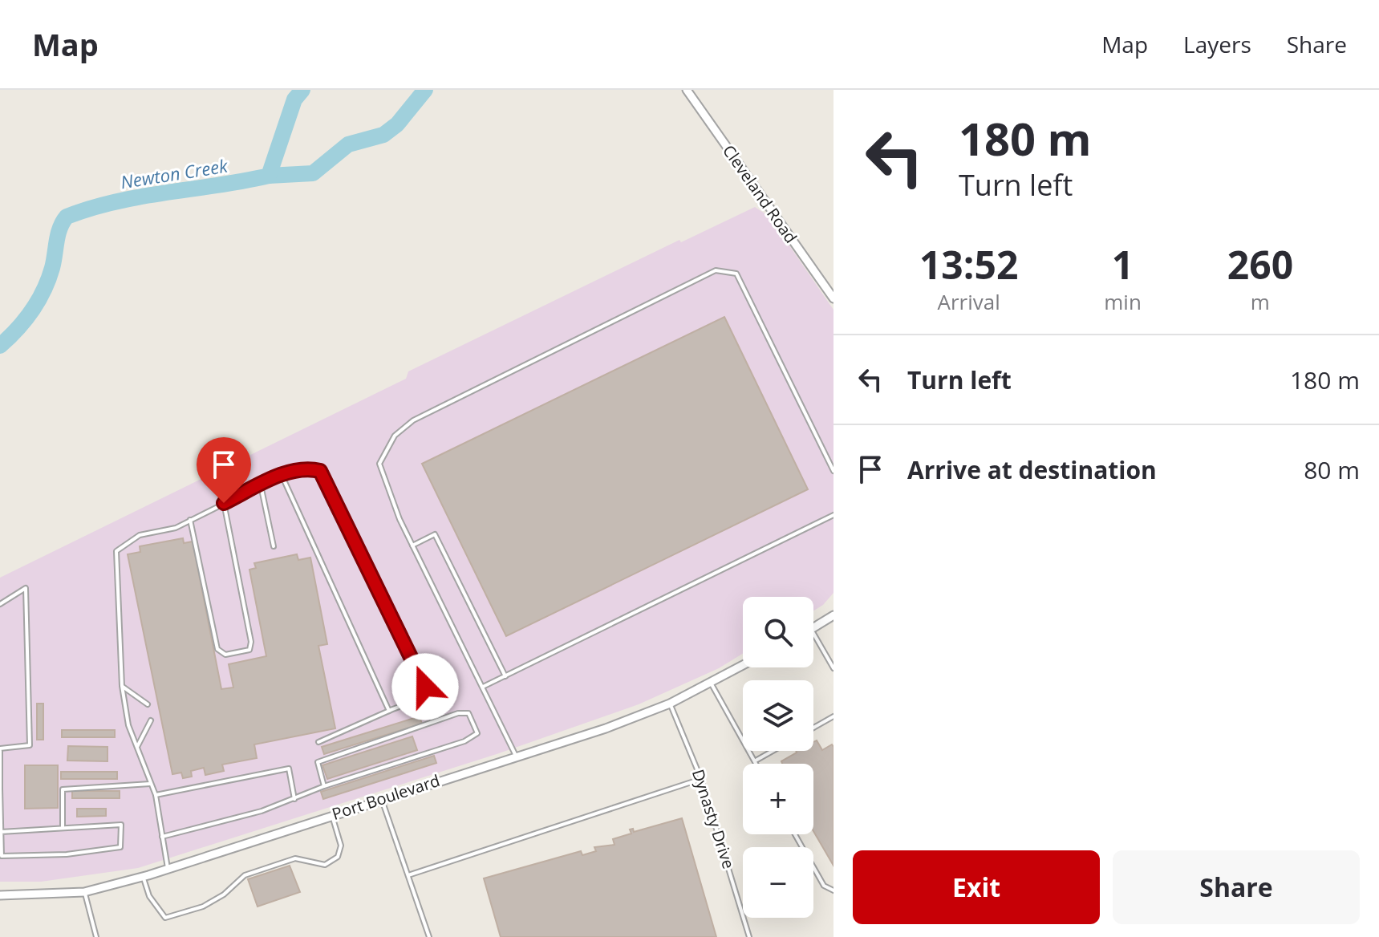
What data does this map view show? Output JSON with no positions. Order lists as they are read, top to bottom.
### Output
{
  "streets": {
    "street": ["Cleveland Road", "Port Boulevard"],
    "lane": ["Dynasty Drive"]
  },
  "crossings": [
    ["Port Boulevard", "Dynasty Drive"]
  ],
  "water": ["Newton Creek"],
  "page": {
    "header": "Map",
    "nav": ["Map", "Layers", "Share"],
    "turn": ["180 m", "Turn left"],
    "eta": [
      "13:52",
      "Arrival",
      "1",
      "min",
      "260",
      "m"
    ],
    "list": [
      {
        "name": "Turn left",
        "value": "180 m"
      },
      {
        "name": "Arrive at destination",
        "value": "80 m"
      }
    ],
    "map_buttons": ["+", "−"],
    "buttons": ["Exit", "Share"]
  }
}
